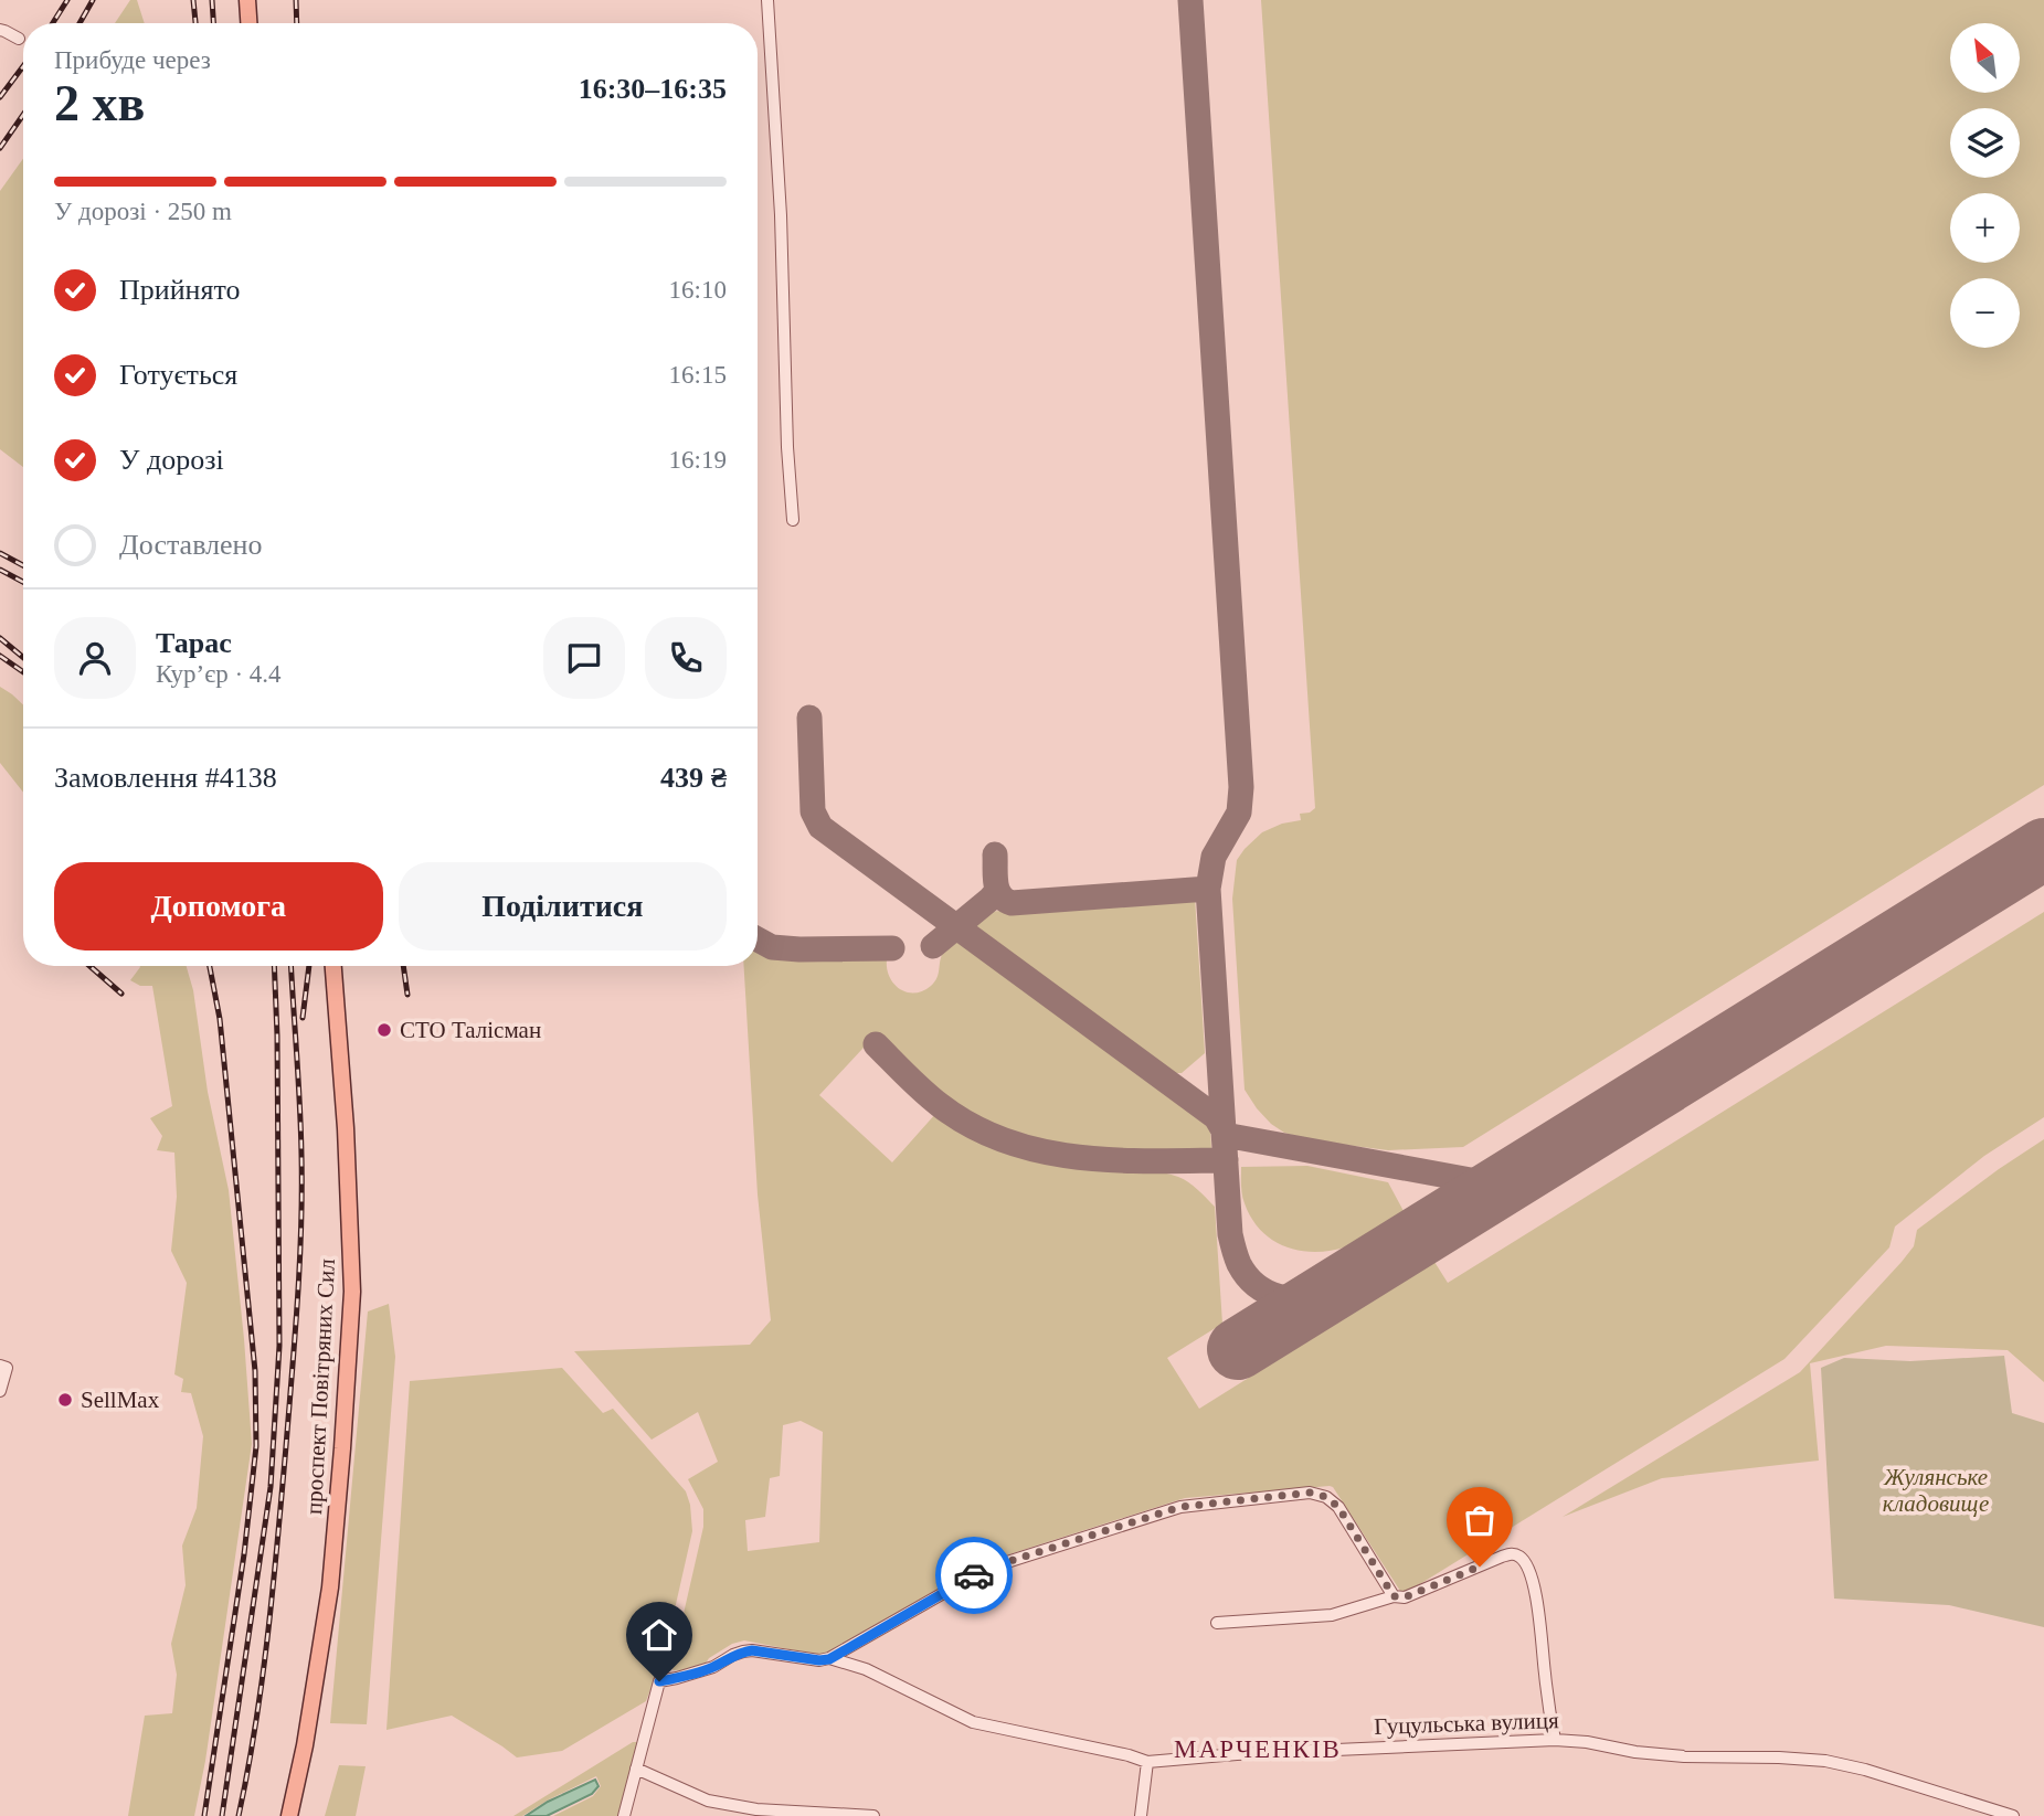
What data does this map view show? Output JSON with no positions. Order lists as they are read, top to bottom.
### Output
{
  "streets": {
    "main road": ["проспект Повітряних Сил"],
    "street": ["Гуцульська вулиця"]
  },
  "districts": ["МАРЧЕНКІВ"],
  "parks": ["Жулянське кладовище"],
  "places": ["СТО Талісман", "SellMax"],
  "north": "top left",
  "page": {
    "map_buttons": ["+", "−"],
    "heading": ["2 хв", "Прибуде через", "16:30–16:35"],
    "panel": [
      "Тарас",
      "Кур’єр · 4.4",
      "Замовлення #4138",
      "439 ₴"
    ],
    "bar": "У дорозі · 250 m",
    "list": [
      ["Прийнято", "16:10"],
      ["Готується", "16:15"],
      ["У дорозі", "16:19"],
      "Доставлено"
    ],
    "buttons": ["Допомога", "Поділитися"]
  }
}
